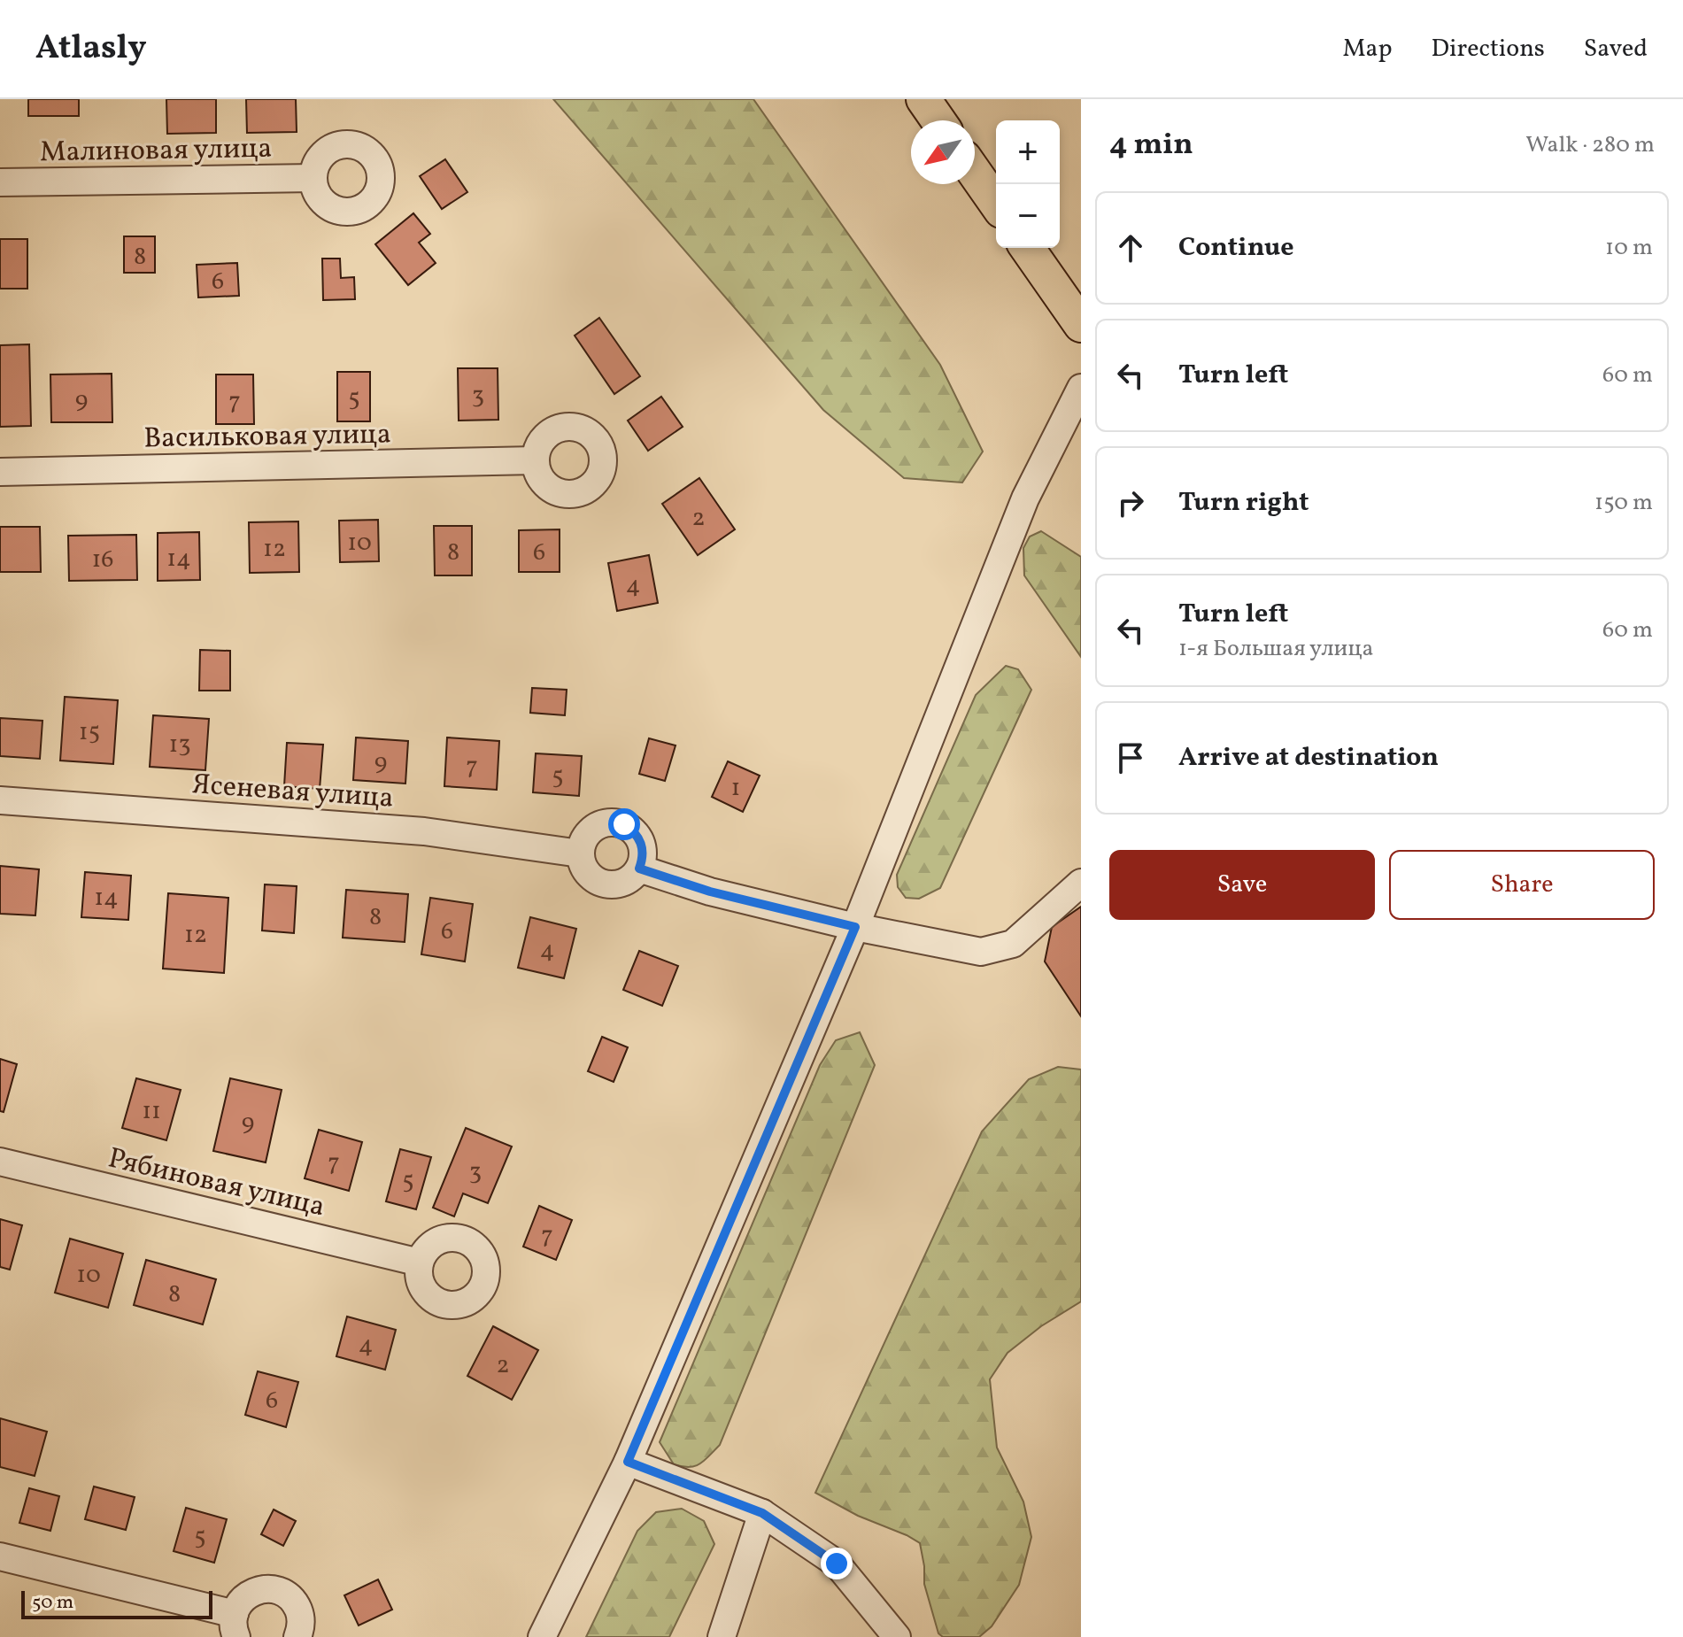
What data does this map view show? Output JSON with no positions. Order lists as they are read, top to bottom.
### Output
{
  "streets": {
    "street": [
      "Малиновая улица",
      "Васильковая улица",
      "Ясеневая улица",
      "Рябиновая улица"
    ]
  },
  "house_numbers": [
    "8",
    "6",
    "3",
    "5",
    "9",
    "7",
    "2",
    "10",
    "12",
    "8",
    "6",
    "14",
    "16",
    "4",
    "15",
    "13",
    "9",
    "7",
    "5",
    "1",
    "14",
    "8",
    "6",
    "12",
    "4",
    "11",
    "9",
    "7",
    "3",
    "5",
    "7",
    "10",
    "8",
    "4",
    "2",
    "6",
    "5"
  ],
  "scale_bar": "50 m",
  "north": "bottom left",
  "page": {
    "header": "Atlasly",
    "nav": ["Map", "Directions", "Saved"],
    "heading": ["4 min", "Walk · 280 m"],
    "map_buttons": ["+", "−"],
    "list": [
      ["Continue", "10 m"],
      ["Turn left", "60 m"],
      ["Turn right", "150 m"],
      ["Turn left", "1-я Большая улица", "60 m"],
      "Arrive at destination"
    ],
    "buttons": ["Save", "Share"],
    "scale": "50 m"
  }
}
